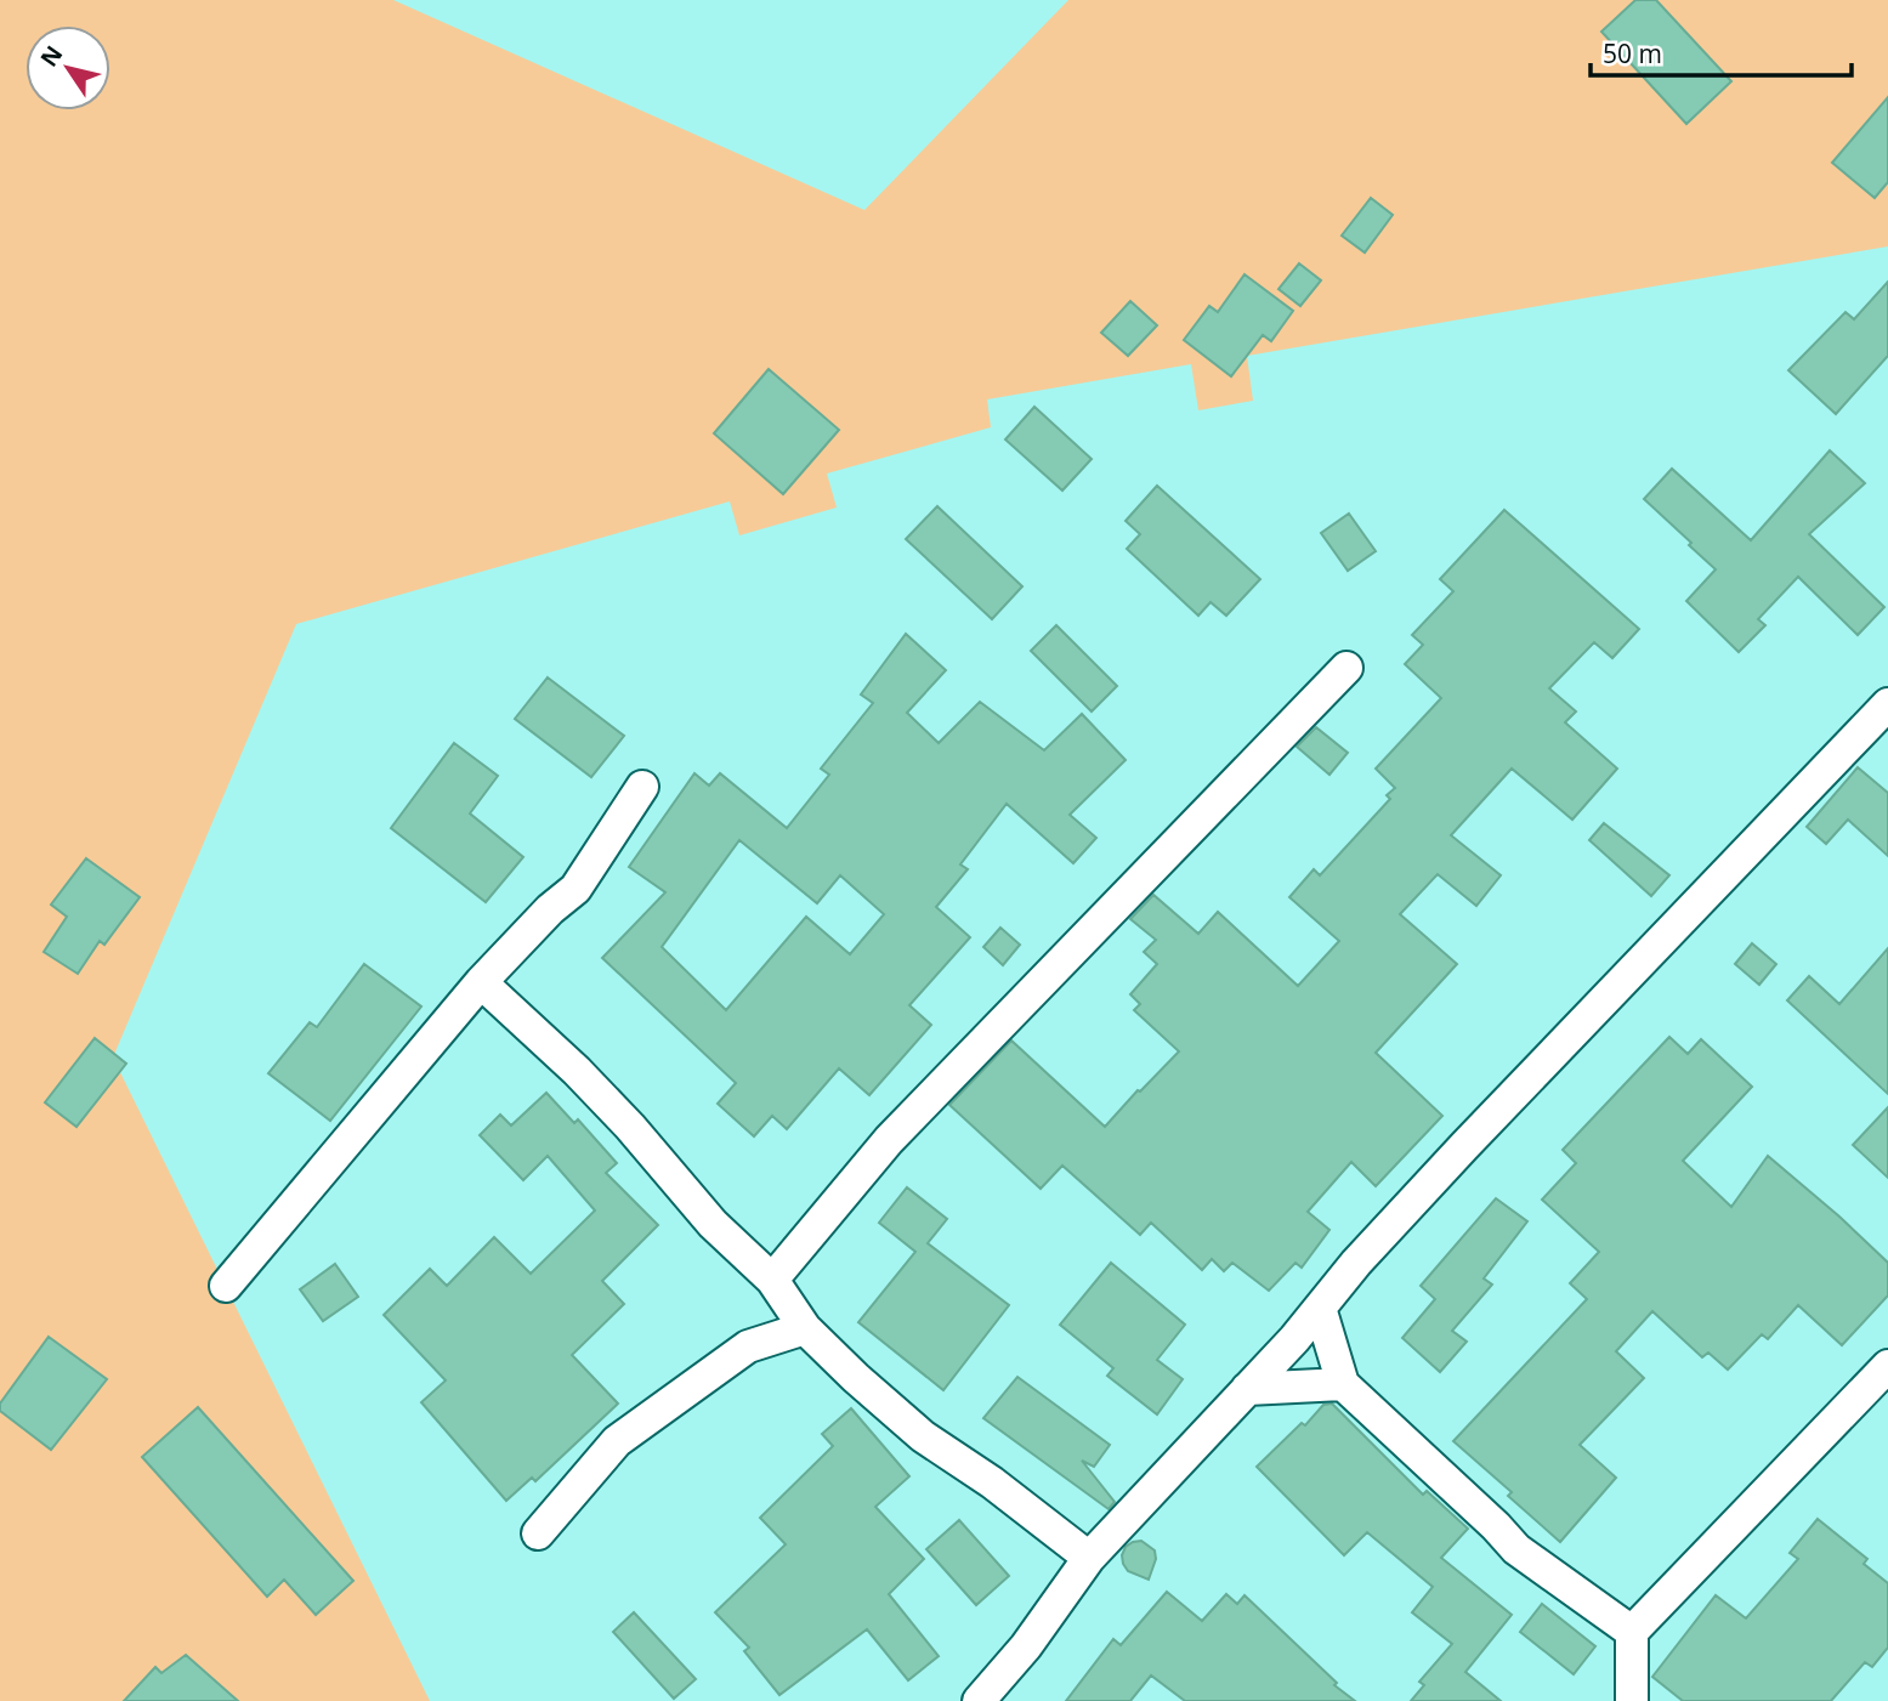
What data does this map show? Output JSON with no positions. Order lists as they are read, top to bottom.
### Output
{
  "scale_bar": "50 m",
  "north": "top left"
}
